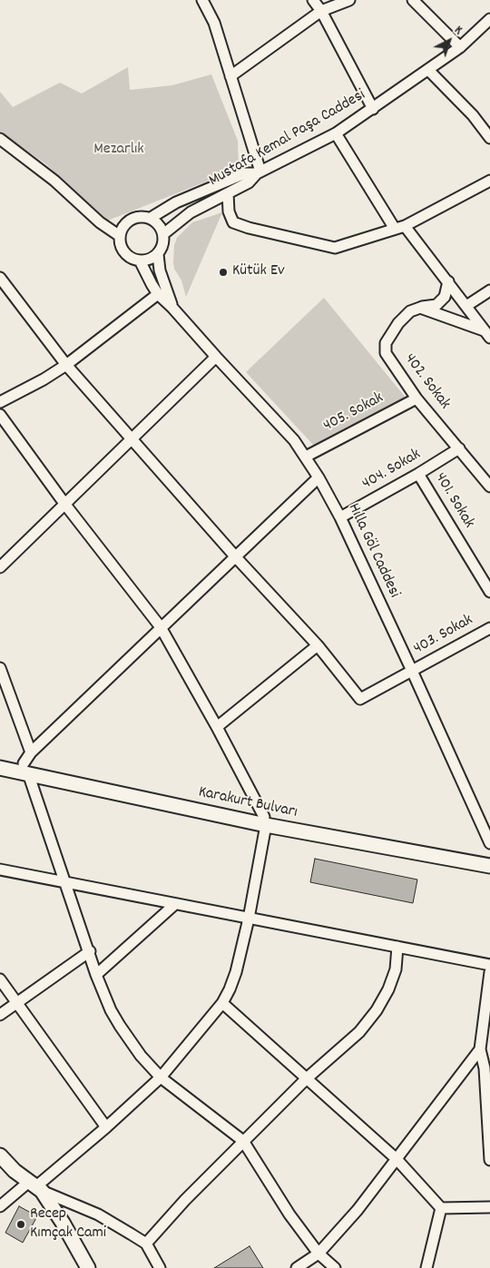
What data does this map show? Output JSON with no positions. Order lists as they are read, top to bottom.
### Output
{
  "streets": {
    "main road": ["Karakurt Bulvarı"],
    "street": [
      "Mustafa Kemal Paşa Caddesi",
      "402. Sokak",
      "405. Sokak",
      "404. Sokak",
      "401. Sokak",
      "Hılla Göl Caddesi",
      "403. Sokak"
    ]
  },
  "crossings": [
    ["402. Sokak", "405. Sokak"],
    ["402. Sokak", "404. Sokak"],
    ["405. Sokak", "Hılla Göl Caddesi"],
    ["404. Sokak", "401. Sokak"],
    ["404. Sokak", "Hılla Göl Caddesi"],
    ["Hılla Göl Caddesi", "403. Sokak"]
  ],
  "parks": ["Mezarlık"],
  "places": ["Kütük Ev", "Recep Kımçak Cami"],
  "north": "top right"
}
